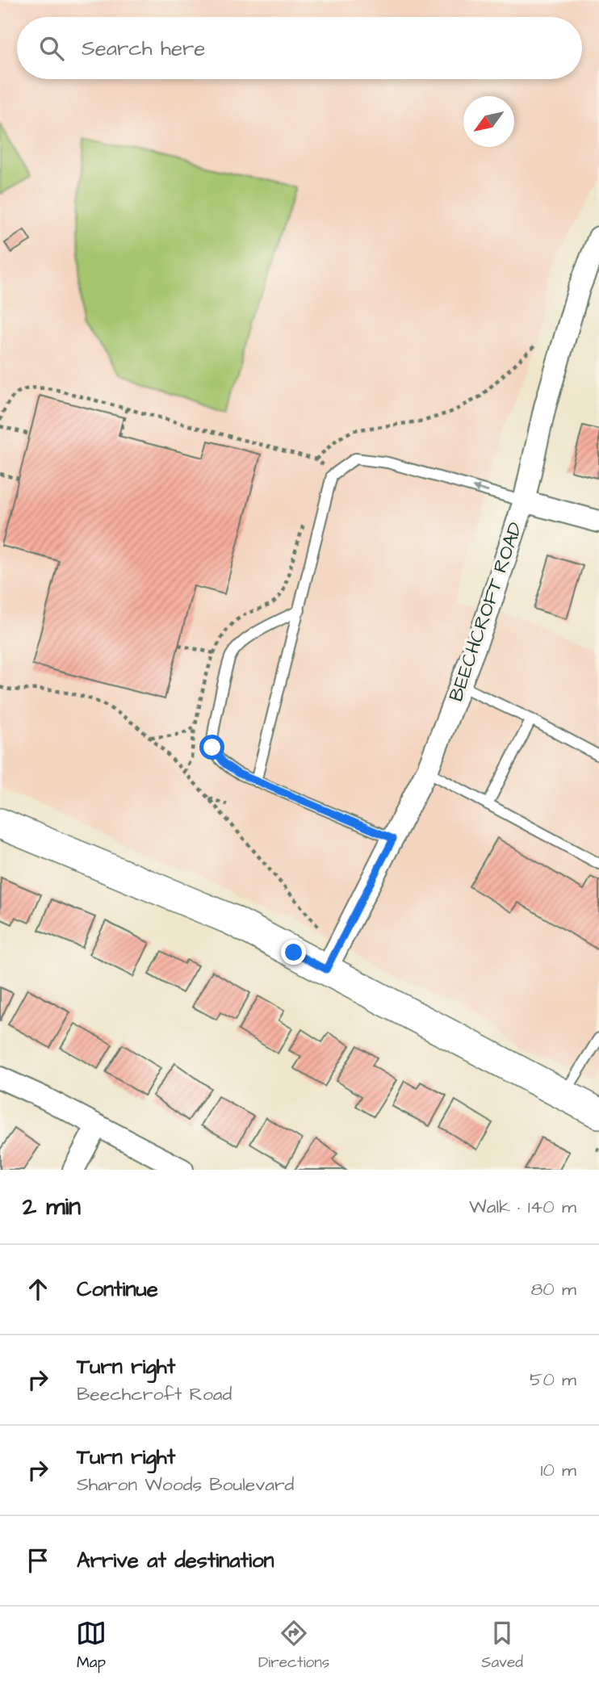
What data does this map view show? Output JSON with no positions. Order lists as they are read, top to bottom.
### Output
{
  "streets": {
    "street": ["BEECHCROFT ROAD"]
  },
  "north": "bottom left",
  "page": {
    "search": "Search here",
    "heading": ["2 min", "Walk · 140 m"],
    "list": [
      ["Continue", "80 m"],
      ["Turn right", "Beechcroft Road", "50 m"],
      ["Turn right", "Sharon Woods Boulevard", "10 m"],
      "Arrive at destination"
    ],
    "nav": ["Map", "Directions", "Saved"]
  }
}
